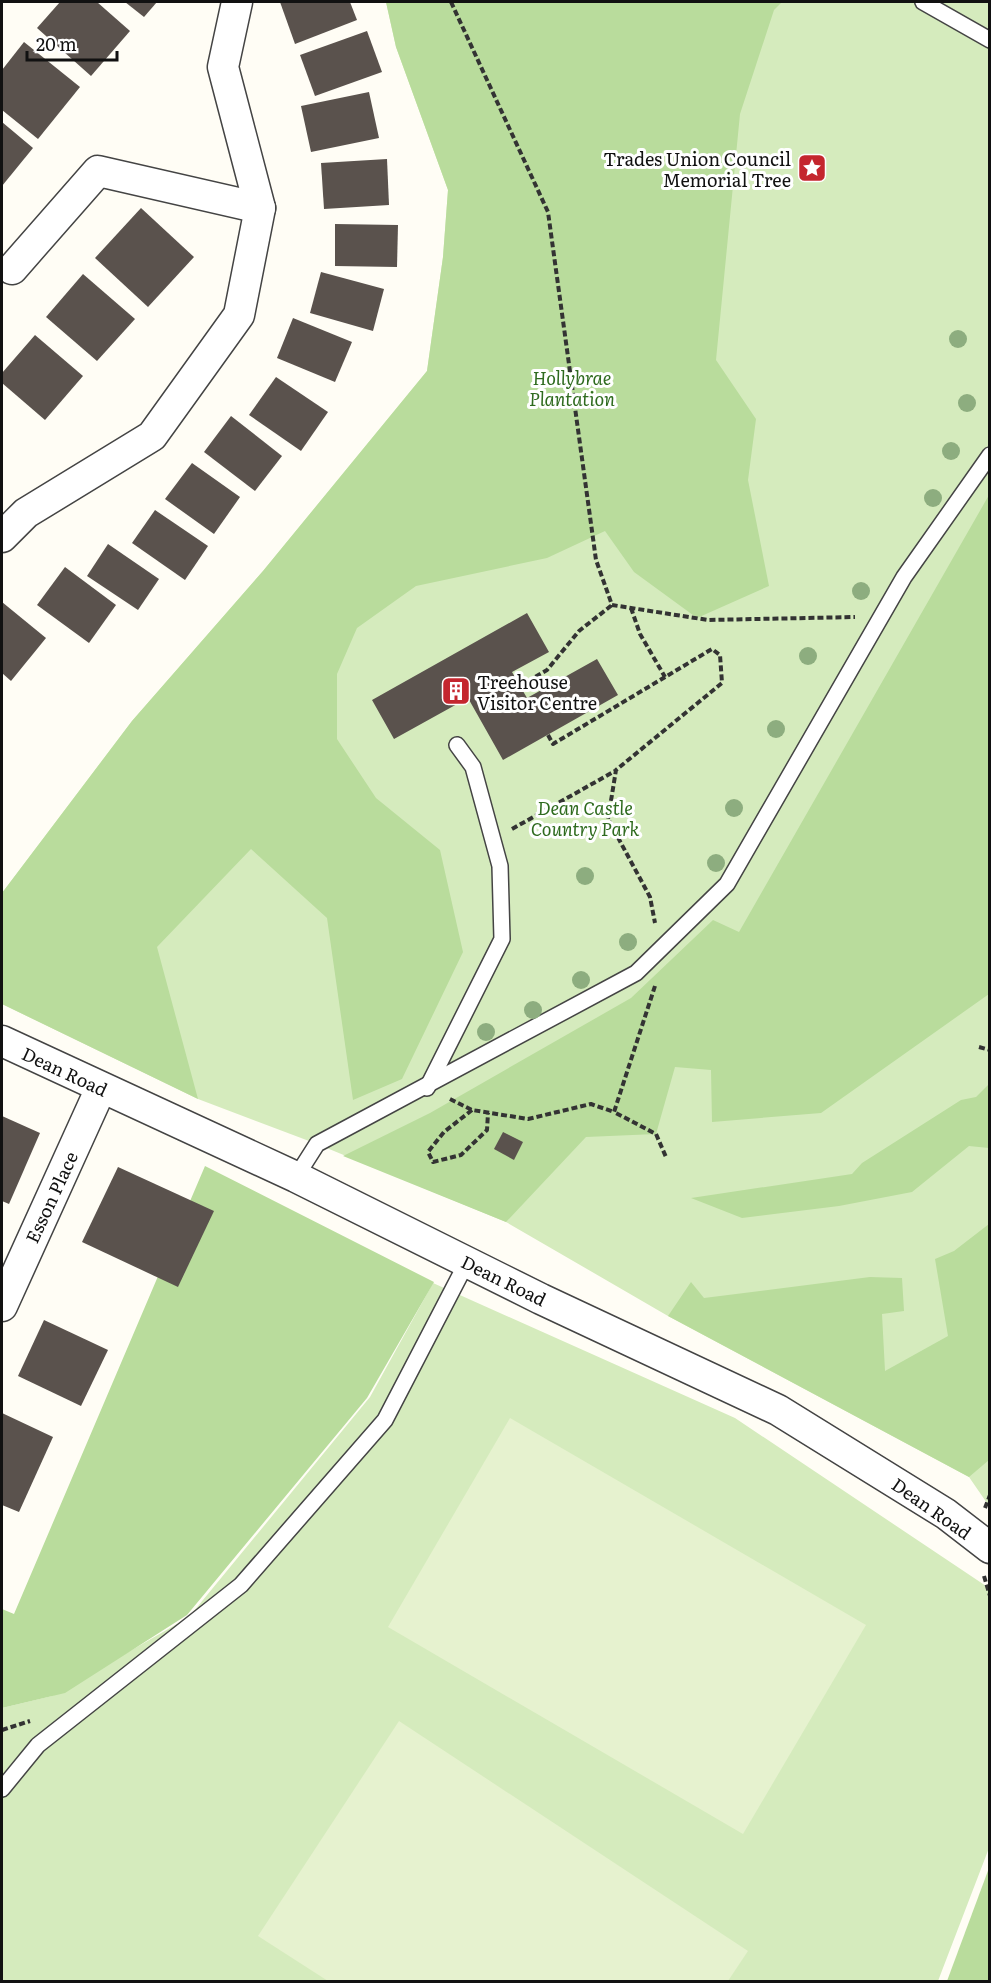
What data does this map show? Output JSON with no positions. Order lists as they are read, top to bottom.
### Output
{
  "streets": {
    "street": ["Dean Road", "Esson Place"]
  },
  "crossings": [
    ["Dean Road", "Esson Place"]
  ],
  "parks": ["Hollybrae Plantation", "Dean Castle Country Park"],
  "places": {
    "place": ["Trades Union Council Memorial Tree"],
    "building": ["Treehouse Visitor Centre"]
  },
  "scale_bar": "20 m"
}
